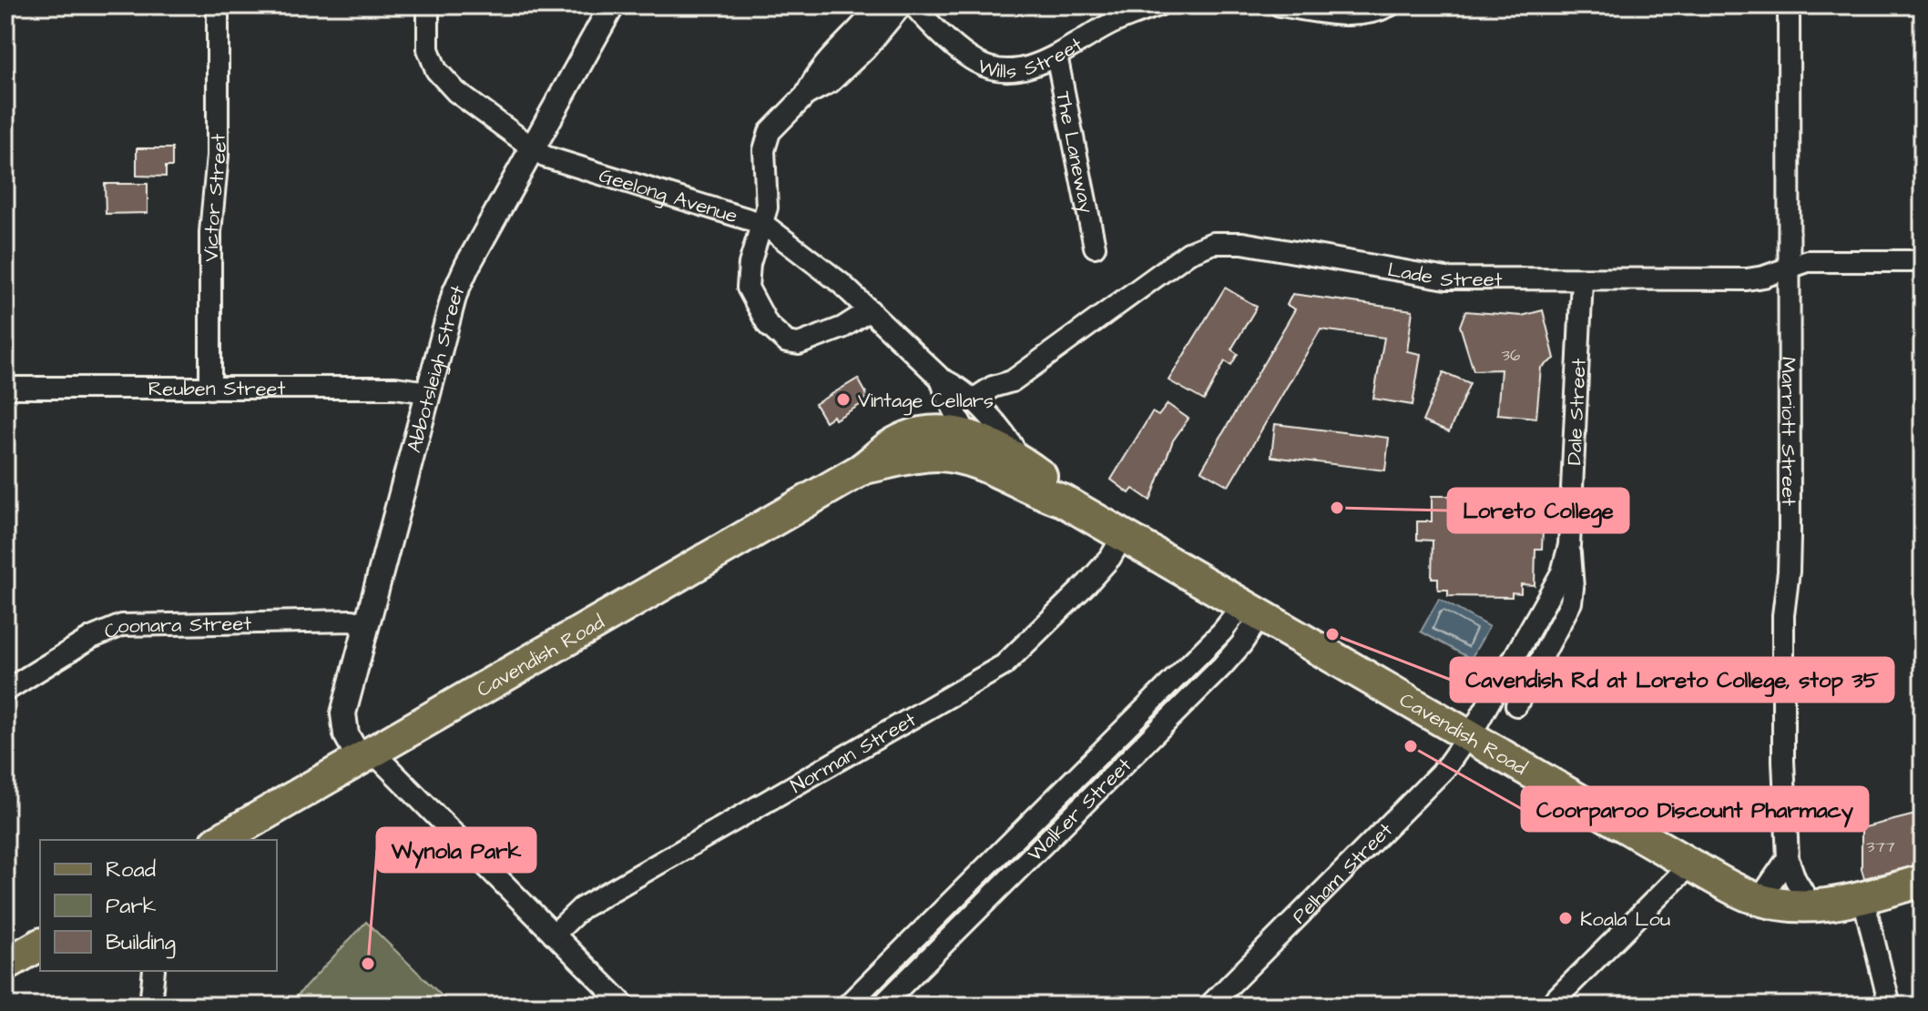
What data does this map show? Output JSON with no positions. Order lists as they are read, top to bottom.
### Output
{
  "streets": {
    "main road": ["Cavendish Road"],
    "street": [
      "Wills Street",
      "The Laneway",
      "Geelong Avenue",
      "Victor Street",
      "Lade Street",
      "Abbotsleigh Street",
      "Reuben Street",
      "Dale Street",
      "Marriott Street",
      "Coonara Street",
      "Norman Street",
      "Walker Street",
      "Pelham Street"
    ]
  },
  "crossings": [
    ["Wills Street", "The Laneway"],
    ["Geelong Avenue", "Lade Street"],
    ["Geelong Avenue", "Abbotsleigh Street"],
    ["Geelong Avenue", "Cavendish Road"],
    ["Victor Street", "Reuben Street"],
    ["Lade Street", "Dale Street"],
    ["Lade Street", "Marriott Street"],
    ["Lade Street", "Cavendish Road"],
    ["Abbotsleigh Street", "Reuben Street"],
    ["Abbotsleigh Street", "Coonara Street"],
    ["Abbotsleigh Street", "Cavendish Road"],
    ["Dale Street", "Cavendish Road"],
    ["Dale Street", "Pelham Street"],
    ["Marriott Street", "Cavendish Road"],
    ["Cavendish Road", "Norman Street"],
    ["Cavendish Road", "Walker Street"],
    ["Cavendish Road", "Pelham Street"]
  ],
  "places": [
    "Vintage Cellars",
    "Loreto College",
    "Cavendish Rd at Loreto College, stop 35",
    "Coorparoo Discount Pharmacy",
    "Koala Lou",
    "Wynola Park"
  ],
  "house_numbers": ["36", "377"],
  "legend": ["Road", "Park", "Building"]
}
